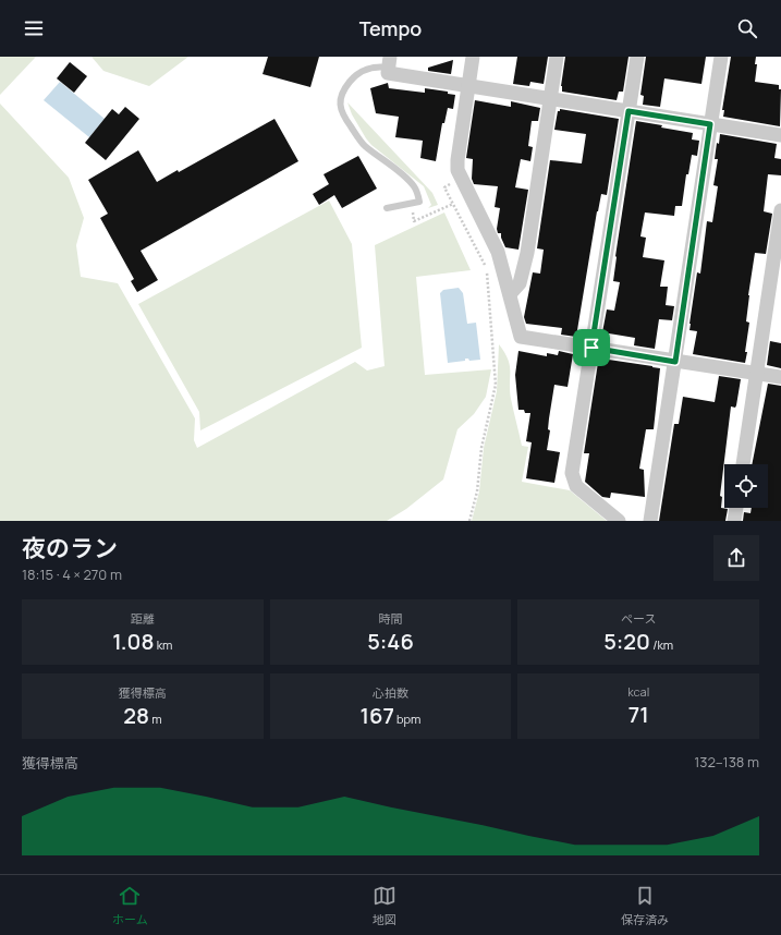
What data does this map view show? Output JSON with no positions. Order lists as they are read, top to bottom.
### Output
{
  "page": {
    "header": "Tempo",
    "heading": ["夜のラン", "18:15 · 4 × 270 m"],
    "stats": [
      ["距離", "1.08 km"],
      ["時間", "5:46"],
      ["ペース", "5:20 /km"],
      ["獲得標高", "28 m"],
      ["心拍数", "167 bpm"],
      ["kcal", "71"]
    ],
    "chart": ["獲得標高", "132–138 m"],
    "tabs": ["ホーム", "地図", "保存済み"]
  }
}
